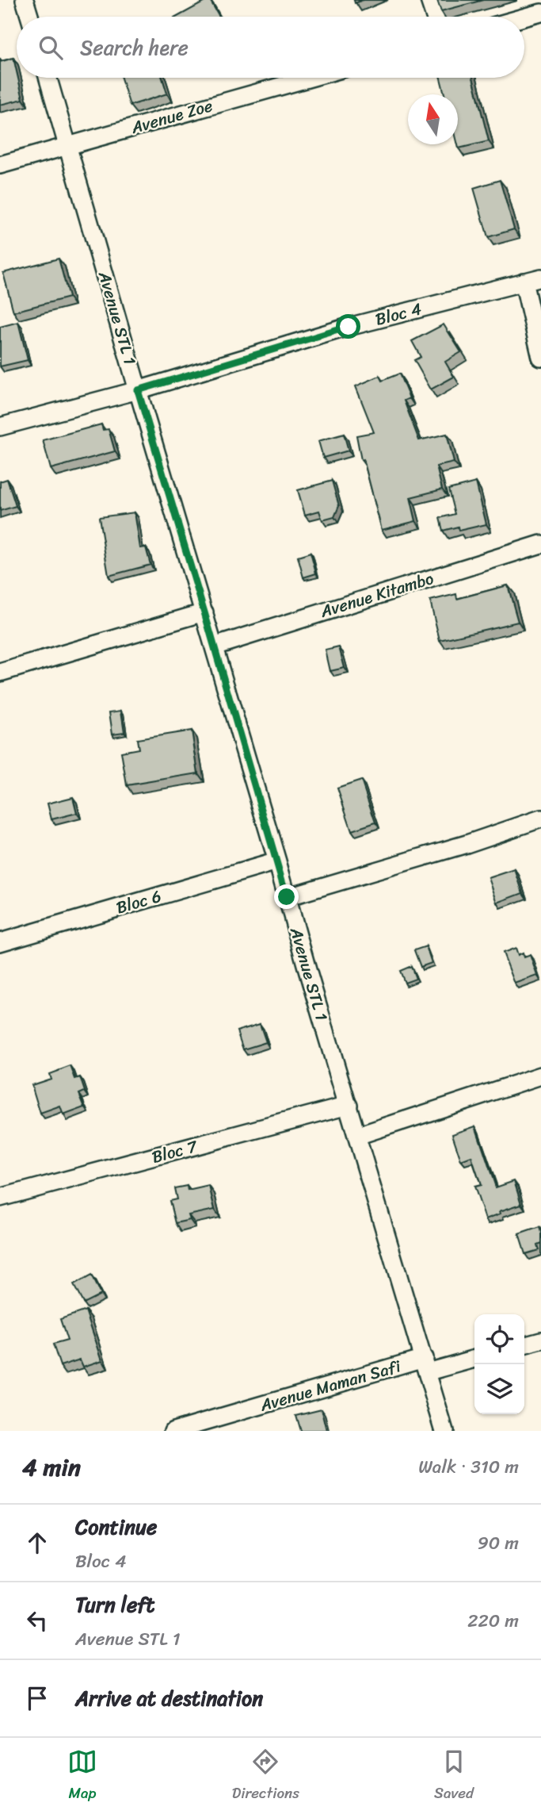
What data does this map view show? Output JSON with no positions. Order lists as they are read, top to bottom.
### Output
{
  "streets": {
    "street": [
      "Avenue Zoe",
      "Bloc 4",
      "Avenue STL 1",
      "Avenue Kitambo",
      "Bloc 6",
      "Bloc 7",
      "Avenue Maman Safi"
    ]
  },
  "crossings": [
    ["Avenue Zoe", "Avenue STL 1"],
    ["Bloc 4", "Avenue STL 1"],
    ["Avenue STL 1", "Avenue Kitambo"],
    ["Avenue STL 1", "Bloc 6"],
    ["Avenue STL 1", "Bloc 7"],
    ["Avenue STL 1", "Avenue Maman Safi"]
  ],
  "north": "top",
  "page": {
    "search": "Search here",
    "heading": ["4 min", "Walk · 310 m"],
    "list": [
      ["Continue", "Bloc 4", "90 m"],
      ["Turn left", "Avenue STL 1", "220 m"],
      "Arrive at destination"
    ],
    "nav": ["Map", "Directions", "Saved"]
  }
}
